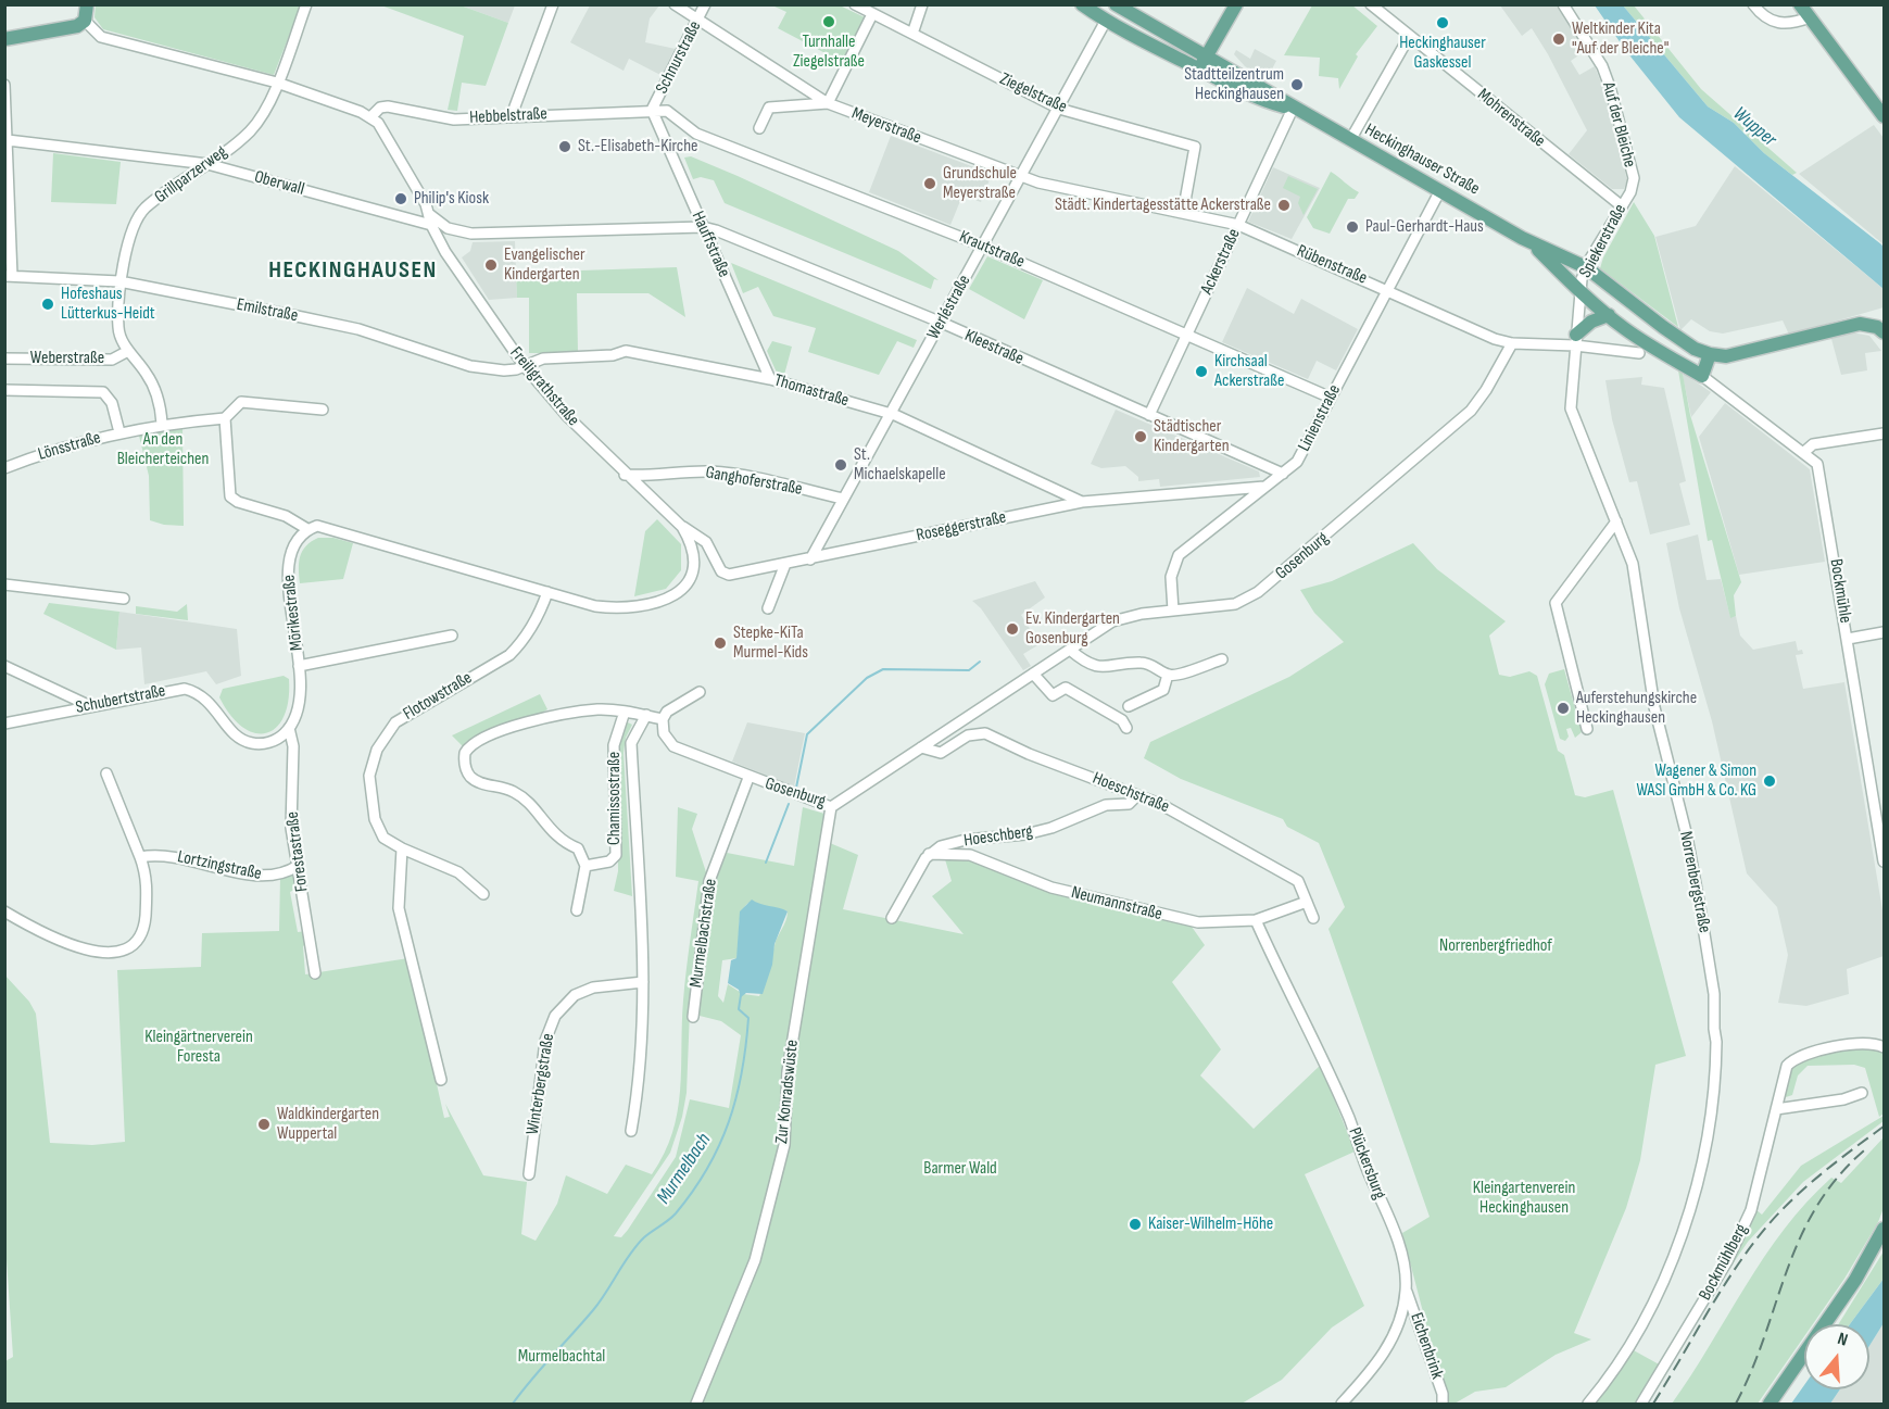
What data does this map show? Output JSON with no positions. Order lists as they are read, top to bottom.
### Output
{
  "streets": {
    "main road": ["Heckinghauser Straße"],
    "street": [
      "Schnurstraße",
      "Ziegelstraße",
      "Hebbelstraße",
      "Mohrenstraße",
      "Auf der Bleiche",
      "Meyerstraße",
      "Grillparzerweg",
      "Oberwall",
      "Spiekerstraße",
      "Hauffstraße",
      "Krautstraße",
      "Ackerstraße",
      "Rübenstraße",
      "Werléstraße",
      "Emilstraße",
      "Kleestraße",
      "Weberstraße",
      "Freiligrathstraße",
      "Thomastraße",
      "Linienstraße",
      "Lönsstraße",
      "Ganghoferstraße",
      "Roseggerstraße",
      "Gosenburg",
      "Bockmühle",
      "Mörikestraße",
      "Flotowstraße",
      "Schubertstraße",
      "Hoeschstraße",
      "Chamissostraße",
      "Hoeschberg",
      "Forestastraße",
      "Lortzingstraße",
      "Norrenbergstraße",
      "Neumannstraße",
      "Murmelbachstraße",
      "Winterbergstraße",
      "Zur Konradswüste",
      "Plückersburg",
      "Bockmühlberg",
      "Eichenbrink"
    ]
  },
  "crossings": [
    ["Schnurstraße", "Hebbelstraße"],
    ["Schnurstraße", "Hauffstraße"],
    ["Schnurstraße", "Krautstraße"],
    ["Ziegelstraße", "Rübenstraße"],
    ["Ziegelstraße", "Werléstraße"],
    ["Hebbelstraße", "Hauffstraße"],
    ["Hebbelstraße", "Krautstraße"],
    ["Hebbelstraße", "Freiligrathstraße"],
    ["Mohrenstraße", "Spiekerstraße"],
    ["Auf der Bleiche", "Spiekerstraße"],
    ["Meyerstraße", "Rübenstraße"],
    ["Meyerstraße", "Werléstraße"],
    ["Heckinghauser Straße", "Spiekerstraße"],
    ["Heckinghauser Straße", "Ackerstraße"],
    ["Heckinghauser Straße", "Werléstraße"],
    ["Heckinghauser Straße", "Linienstraße"],
    ["Heckinghauser Straße", "Bockmühle"],
    ["Grillparzerweg", "Oberwall"],
    ["Grillparzerweg", "Emilstraße"],
    ["Grillparzerweg", "Weberstraße"],
    ["Grillparzerweg", "Lönsstraße"],
    ["Oberwall", "Hauffstraße"],
    ["Oberwall", "Kleestraße"],
    ["Oberwall", "Freiligrathstraße"],
    ["Spiekerstraße", "Rübenstraße"],
    ["Spiekerstraße", "Norrenbergstraße"],
    ["Hauffstraße", "Krautstraße"],
    ["Hauffstraße", "Kleestraße"],
    ["Hauffstraße", "Thomastraße"],
    ["Krautstraße", "Ackerstraße"],
    ["Krautstraße", "Werléstraße"],
    ["Krautstraße", "Linienstraße"],
    ["Ackerstraße", "Rübenstraße"],
    ["Ackerstraße", "Kleestraße"],
    ["Rübenstraße", "Werléstraße"],
    ["Rübenstraße", "Linienstraße"],
    ["Rübenstraße", "Gosenburg"],
    ["Rübenstraße", "Norrenbergstraße"],
    ["Werléstraße", "Kleestraße"],
    ["Werléstraße", "Thomastraße"],
    ["Werléstraße", "Ganghoferstraße"],
    ["Werléstraße", "Roseggerstraße"],
    ["Emilstraße", "Freiligrathstraße"],
    ["Emilstraße", "Thomastraße"],
    ["Kleestraße", "Linienstraße"],
    ["Freiligrathstraße", "Thomastraße"],
    ["Freiligrathstraße", "Ganghoferstraße"],
    ["Freiligrathstraße", "Roseggerstraße"],
    ["Freiligrathstraße", "Mörikestraße"],
    ["Freiligrathstraße", "Flotowstraße"],
    ["Thomastraße", "Roseggerstraße"],
    ["Linienstraße", "Roseggerstraße"],
    ["Linienstraße", "Gosenburg"],
    ["Gosenburg", "Hoeschstraße"],
    ["Gosenburg", "Chamissostraße"],
    ["Gosenburg", "Murmelbachstraße"],
    ["Gosenburg", "Zur Konradswüste"],
    ["Mörikestraße", "Schubertstraße"],
    ["Mörikestraße", "Forestastraße"],
    ["Schubertstraße", "Forestastraße"],
    ["Hoeschstraße", "Hoeschberg"],
    ["Hoeschstraße", "Neumannstraße"],
    ["Hoeschberg", "Neumannstraße"],
    ["Forestastraße", "Lortzingstraße"],
    ["Neumannstraße", "Plückersburg"],
    ["Plückersburg", "Eichenbrink"]
  ],
  "districts": ["HECKINGHAUSEN"],
  "water": ["Wupper", "Murmelbach"],
  "parks": [
    "An den Bleicherteichen",
    "Norrenbergfriedhof",
    "Kleingärtnerverein Foresta",
    "Barmer Wald",
    "Kleingartenverein Heckinghausen",
    "Murmelbachtal"
  ],
  "places": [
    "Turnhalle Ziegelstraße",
    "Heckinghauser Gaskessel",
    "Weltkinder Kita \"Auf der Bleiche\"",
    "Stadtteilzentrum Heckinghausen",
    "St.-Elisabeth-Kirche",
    "Grundschule Meyerstraße",
    "Philip's Kiosk",
    "Städt. Kindertagesstätte Ackerstraße",
    "Paul-Gerhardt-Haus",
    "Evangelischer Kindergarten",
    "Hofeshaus Lütterkus-Heidt",
    "Kirchsaal Ackerstraße",
    "Städtischer Kindergarten",
    "St. Michaelskapelle",
    "Ev. Kindergarten Gosenburg",
    "Stepke-KiTa Murmel-Kids",
    "Auferstehungskirche Heckinghausen",
    "Wagener & Simon WASI GmbH & Co. KG",
    "Waldkindergarten Wuppertal",
    "Kaiser-Wilhelm-Höhe"
  ],
  "north": "top"
}
